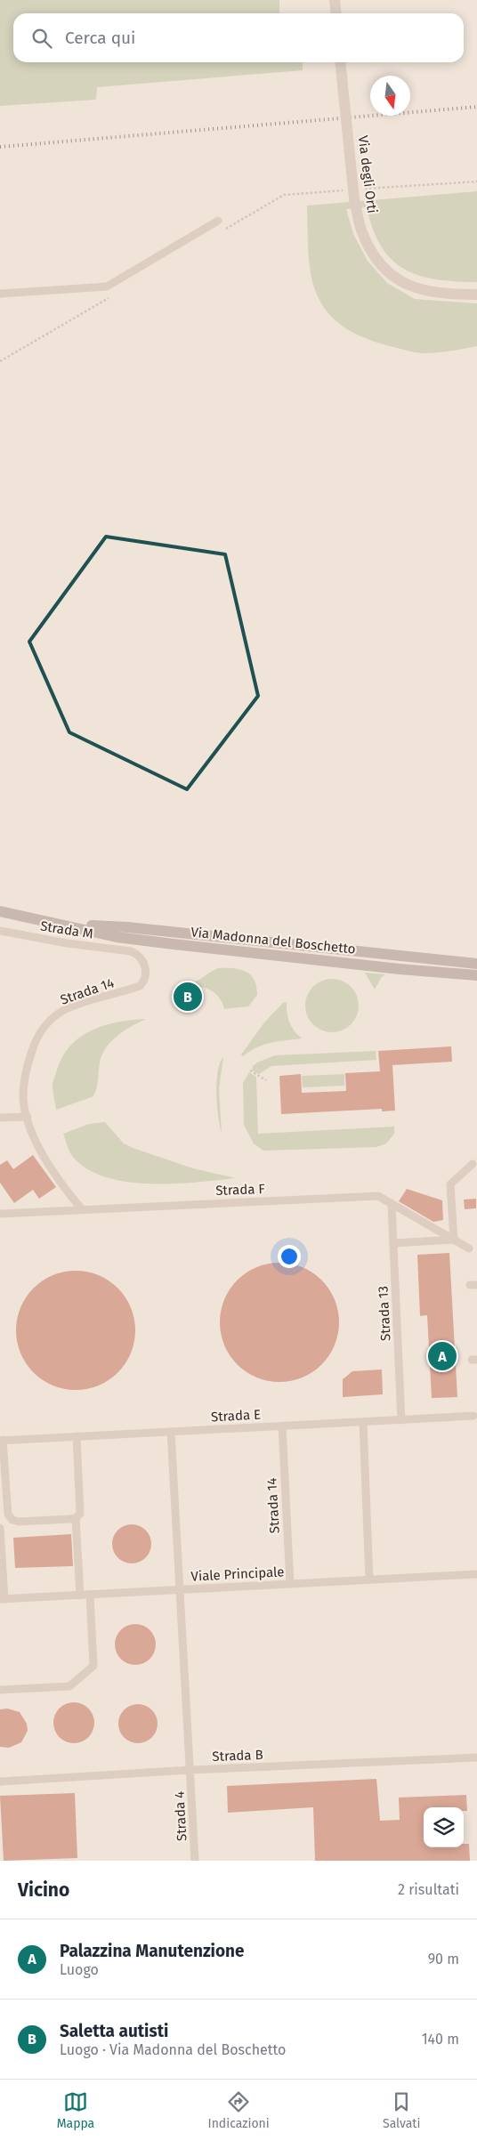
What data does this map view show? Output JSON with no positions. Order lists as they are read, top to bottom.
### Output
{
  "streets": {
    "main road": ["Via Madonna del Boschetto"],
    "street": ["Via degli Orti"],
    "lane": [
      "Strada M",
      "Strada 14",
      "Strada F",
      "Strada 13",
      "Strada E",
      "Viale Principale",
      "Strada B",
      "Strada 4"
    ]
  },
  "crossings": [
    ["Strada M", "Strada 14"],
    ["Strada 14", "Strada F"],
    ["Strada 14", "Strada E"],
    ["Strada 14", "Viale Principale"],
    ["Strada F", "Strada 13"],
    ["Strada 13", "Strada E"],
    ["Strada E", "Strada 4"],
    ["Viale Principale", "Strada 4"],
    ["Strada B", "Strada 4"]
  ],
  "north": "bottom",
  "page": {
    "search": "Cerca qui",
    "pins": ["B", "A"],
    "heading": ["Vicino", "2 risultati"],
    "list": [
      {
        "mark": "A",
        "name": "Palazzina Manutenzione",
        "note": "Luogo",
        "value": "90 m"
      },
      {
        "mark": "B",
        "name": "Saletta autisti",
        "note": "Luogo · Via Madonna del Boschetto",
        "value": "140 m"
      }
    ],
    "nav": ["Mappa", "Indicazioni", "Salvati"]
  }
}
